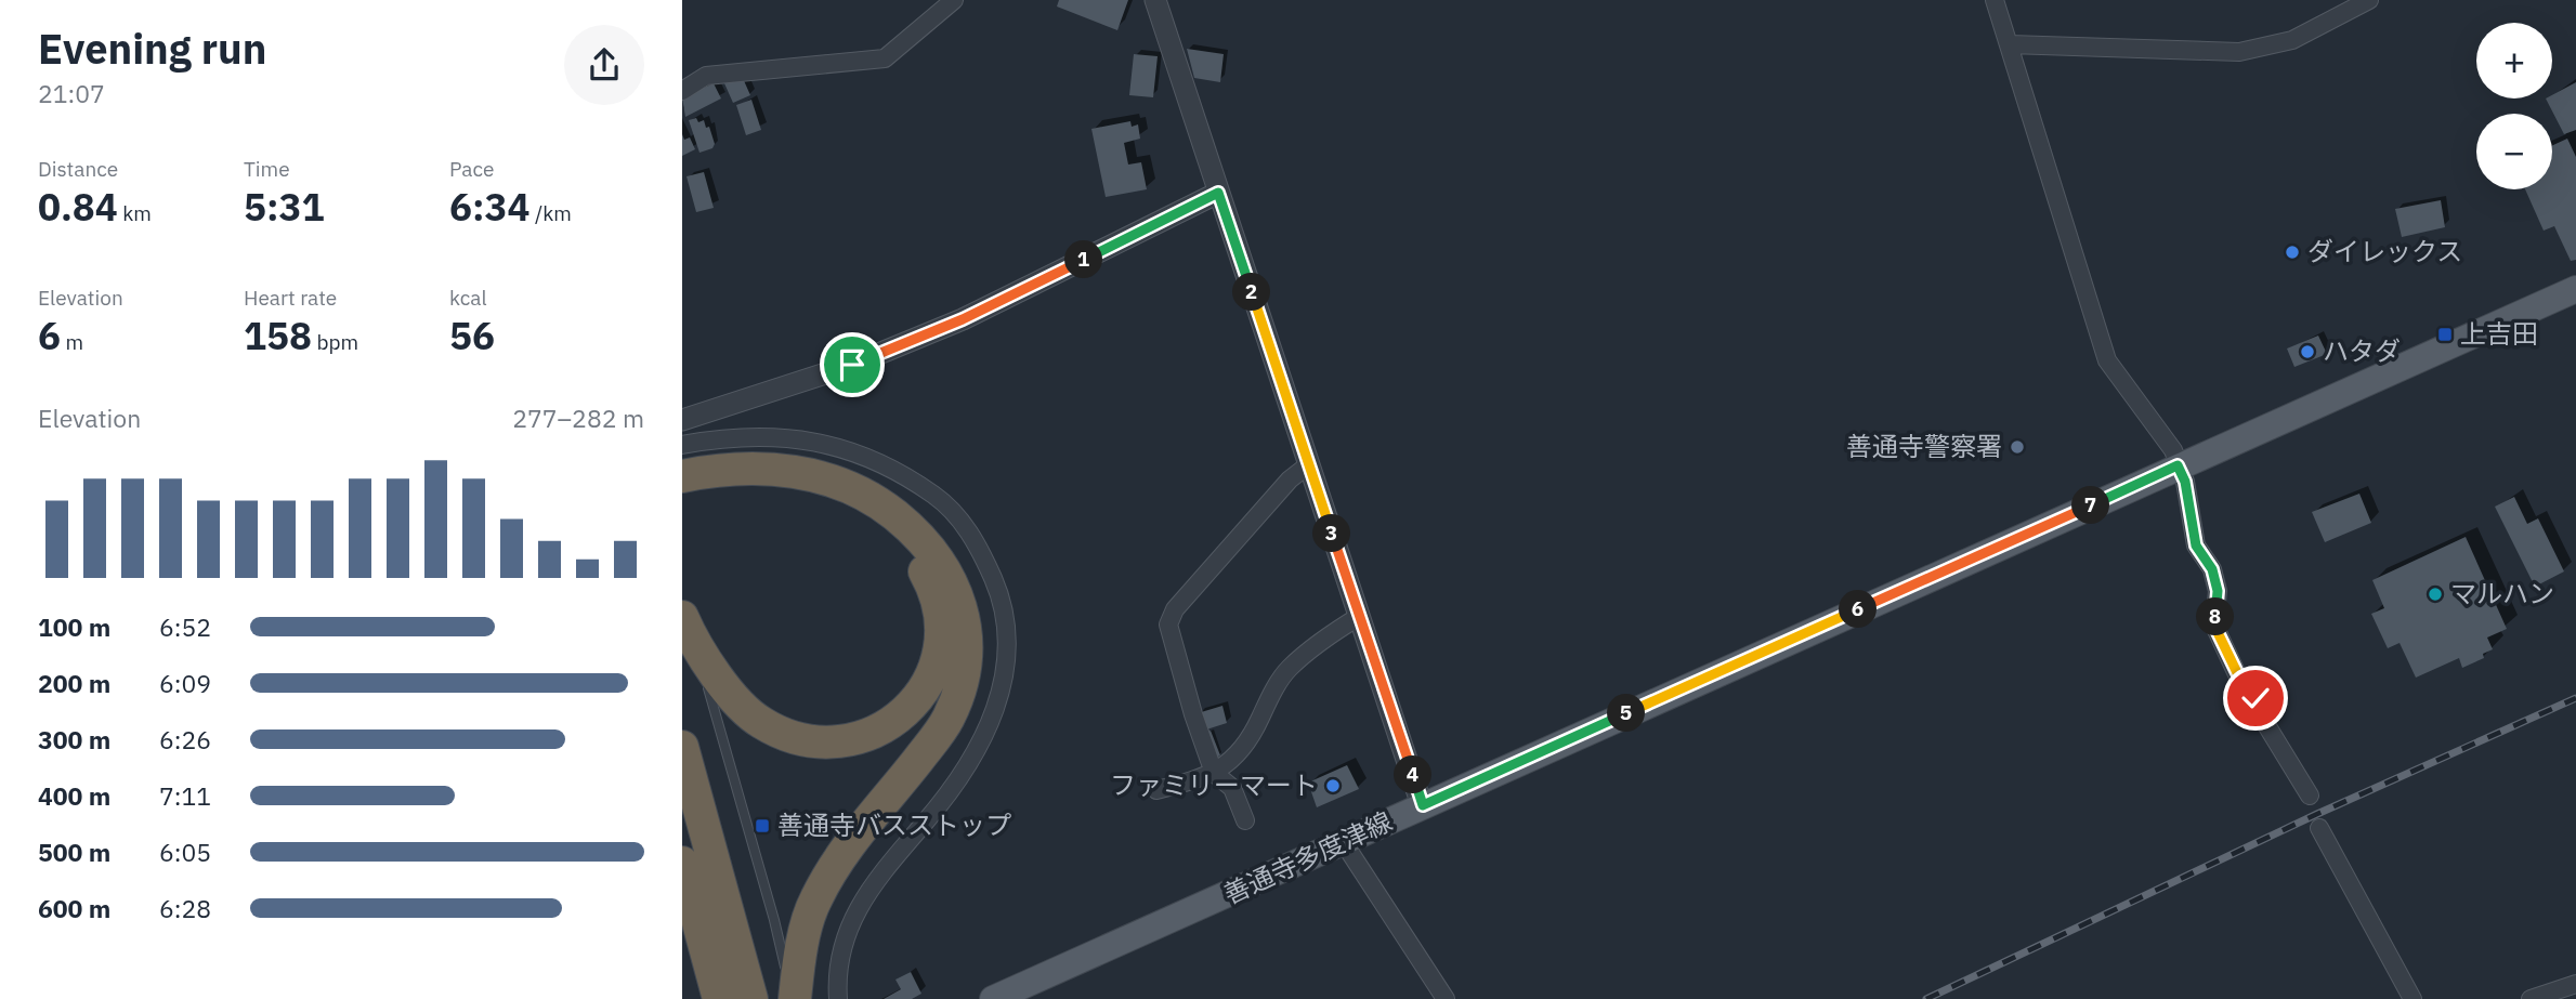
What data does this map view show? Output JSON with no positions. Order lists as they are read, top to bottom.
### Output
{
  "streets": {
    "main road": ["善通寺多度津線"]
  },
  "places": {
    "other": [
      "ダイレックス",
      "ハタダ",
      "善通寺警察署",
      "マルハン",
      "ファミリーマート"
    ],
    "transit": ["上吉田", "善通寺バスストップ"]
  },
  "page": {
    "heading": ["Evening run", "21:07"],
    "map_buttons": ["+", "−"],
    "stats": [
      ["Distance", "0.84 km"],
      ["Time", "5:31"],
      ["Pace", "6:34 /km"],
      ["Elevation", "6 m"],
      ["Heart rate", "158 bpm"],
      ["kcal", "56"]
    ],
    "pins": [
      "1",
      "2",
      "7",
      "3",
      "6",
      "8",
      "5",
      "4"
    ],
    "chart": ["Elevation", "277–282 m"],
    "list": [
      {
        "name": "100 m",
        "note": "6:52"
      },
      {
        "name": "200 m",
        "note": "6:09"
      },
      {
        "name": "300 m",
        "note": "6:26"
      },
      {
        "name": "400 m",
        "note": "7:11"
      },
      {
        "name": "500 m",
        "note": "6:05"
      },
      {
        "name": "600 m",
        "note": "6:28"
      }
    ]
  }
}
